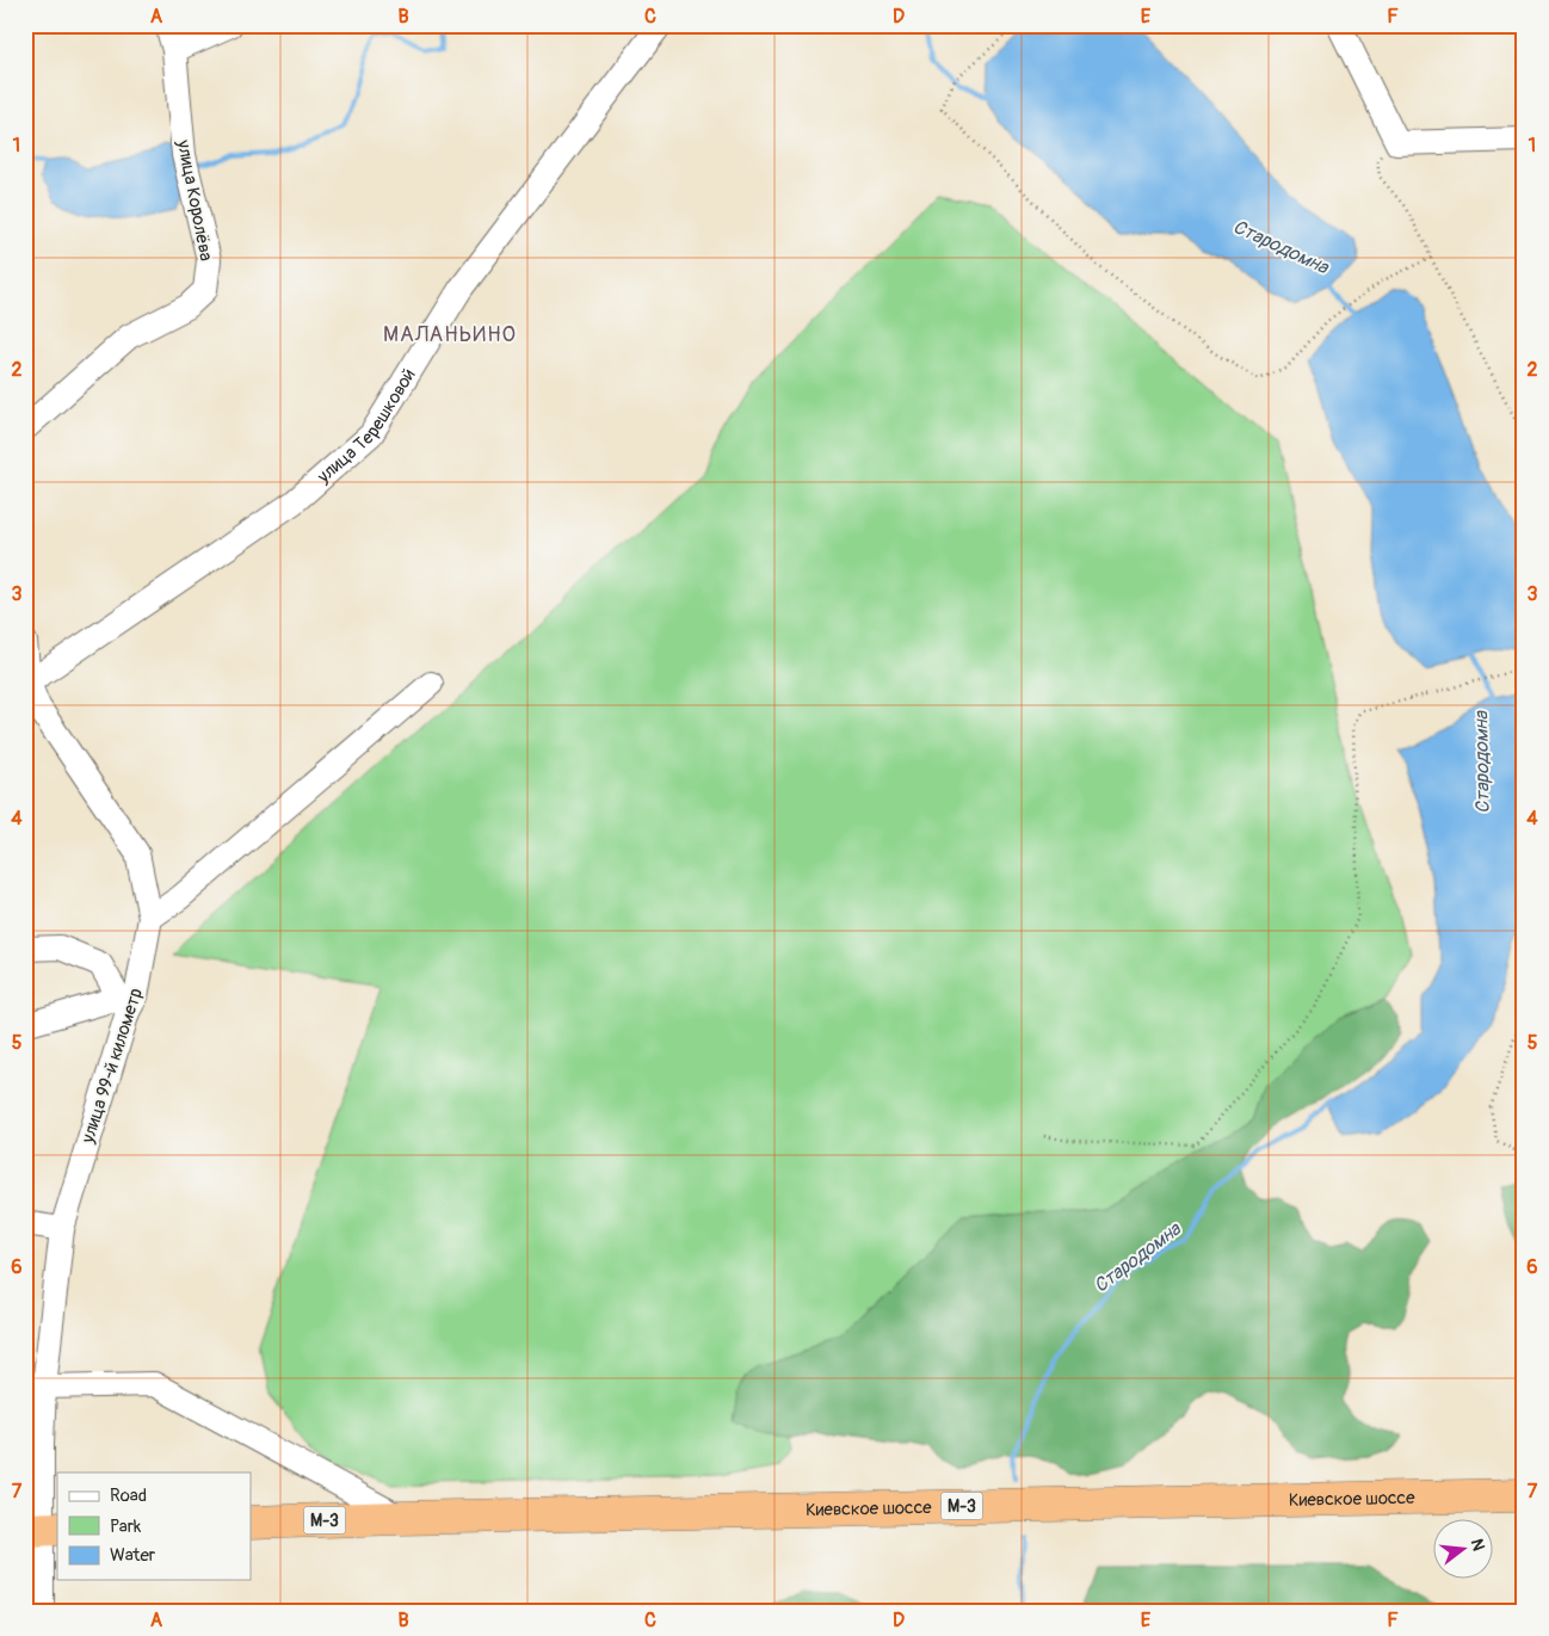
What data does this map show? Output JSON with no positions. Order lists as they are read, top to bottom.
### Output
{
  "streets": {
    "highway": ["Киевское шоссе", "М-3"],
    "street": ["улица Королёва", "улица Терешковой", "улица 99-й километр"]
  },
  "crossings": [
    ["улица Терешковой", "улица 99-й километр"]
  ],
  "districts": ["МАЛАНЬИНО"],
  "water": ["Стародомна"],
  "legend": ["Road", "Park", "Water"],
  "north": "right",
  "grid": {
    "columns": [
      "A",
      "B",
      "C",
      "D",
      "E",
      "F"
    ],
    "rows": [
      "1",
      "2",
      "3",
      "4",
      "5",
      "6",
      "7"
    ]
  }
}
